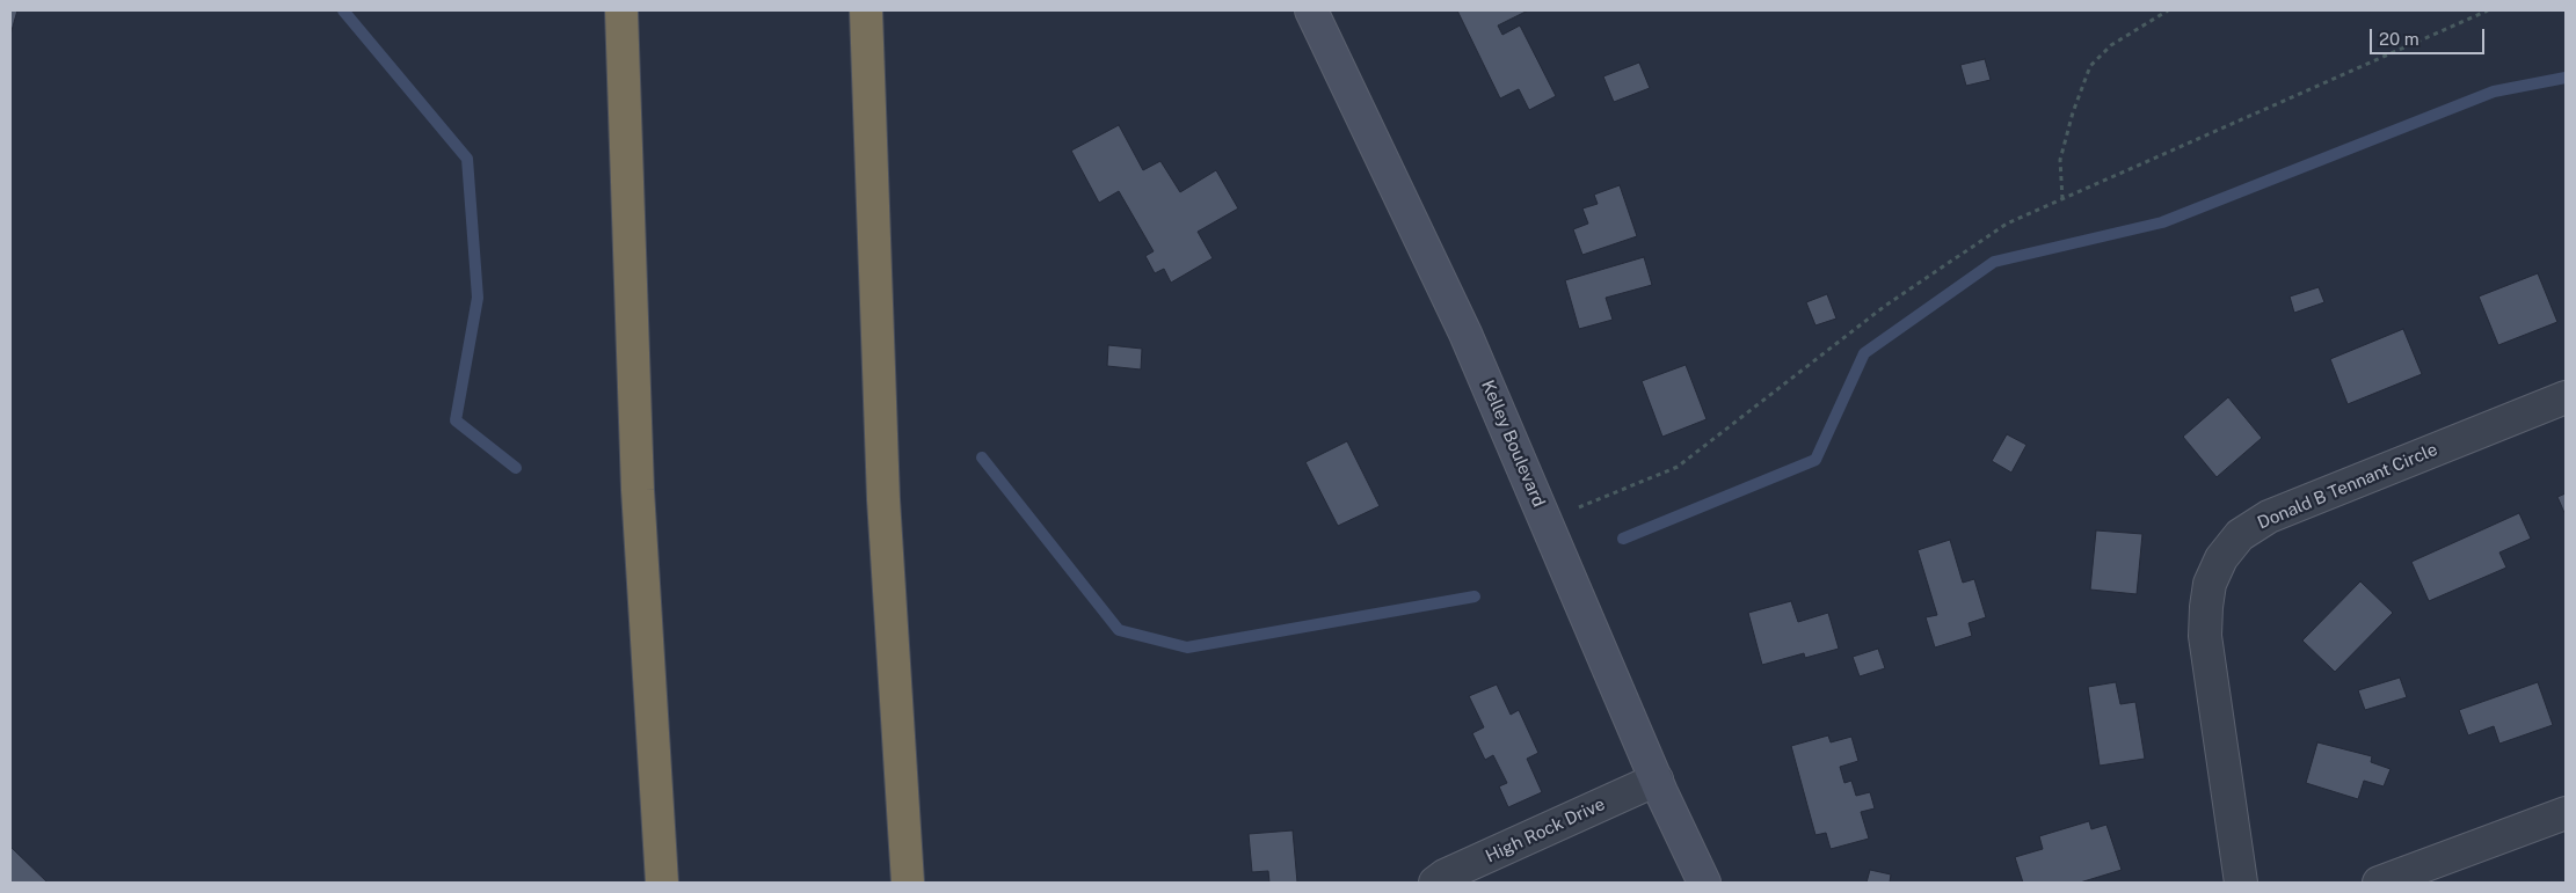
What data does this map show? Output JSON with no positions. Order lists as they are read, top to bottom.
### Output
{
  "streets": {
    "main road": ["Kelley Boulevard"],
    "street": ["Donald B Tennant Circle", "High Rock Drive"]
  },
  "crossings": [
    ["Kelley Boulevard", "High Rock Drive"]
  ],
  "scale_bar": "20 m"
}
